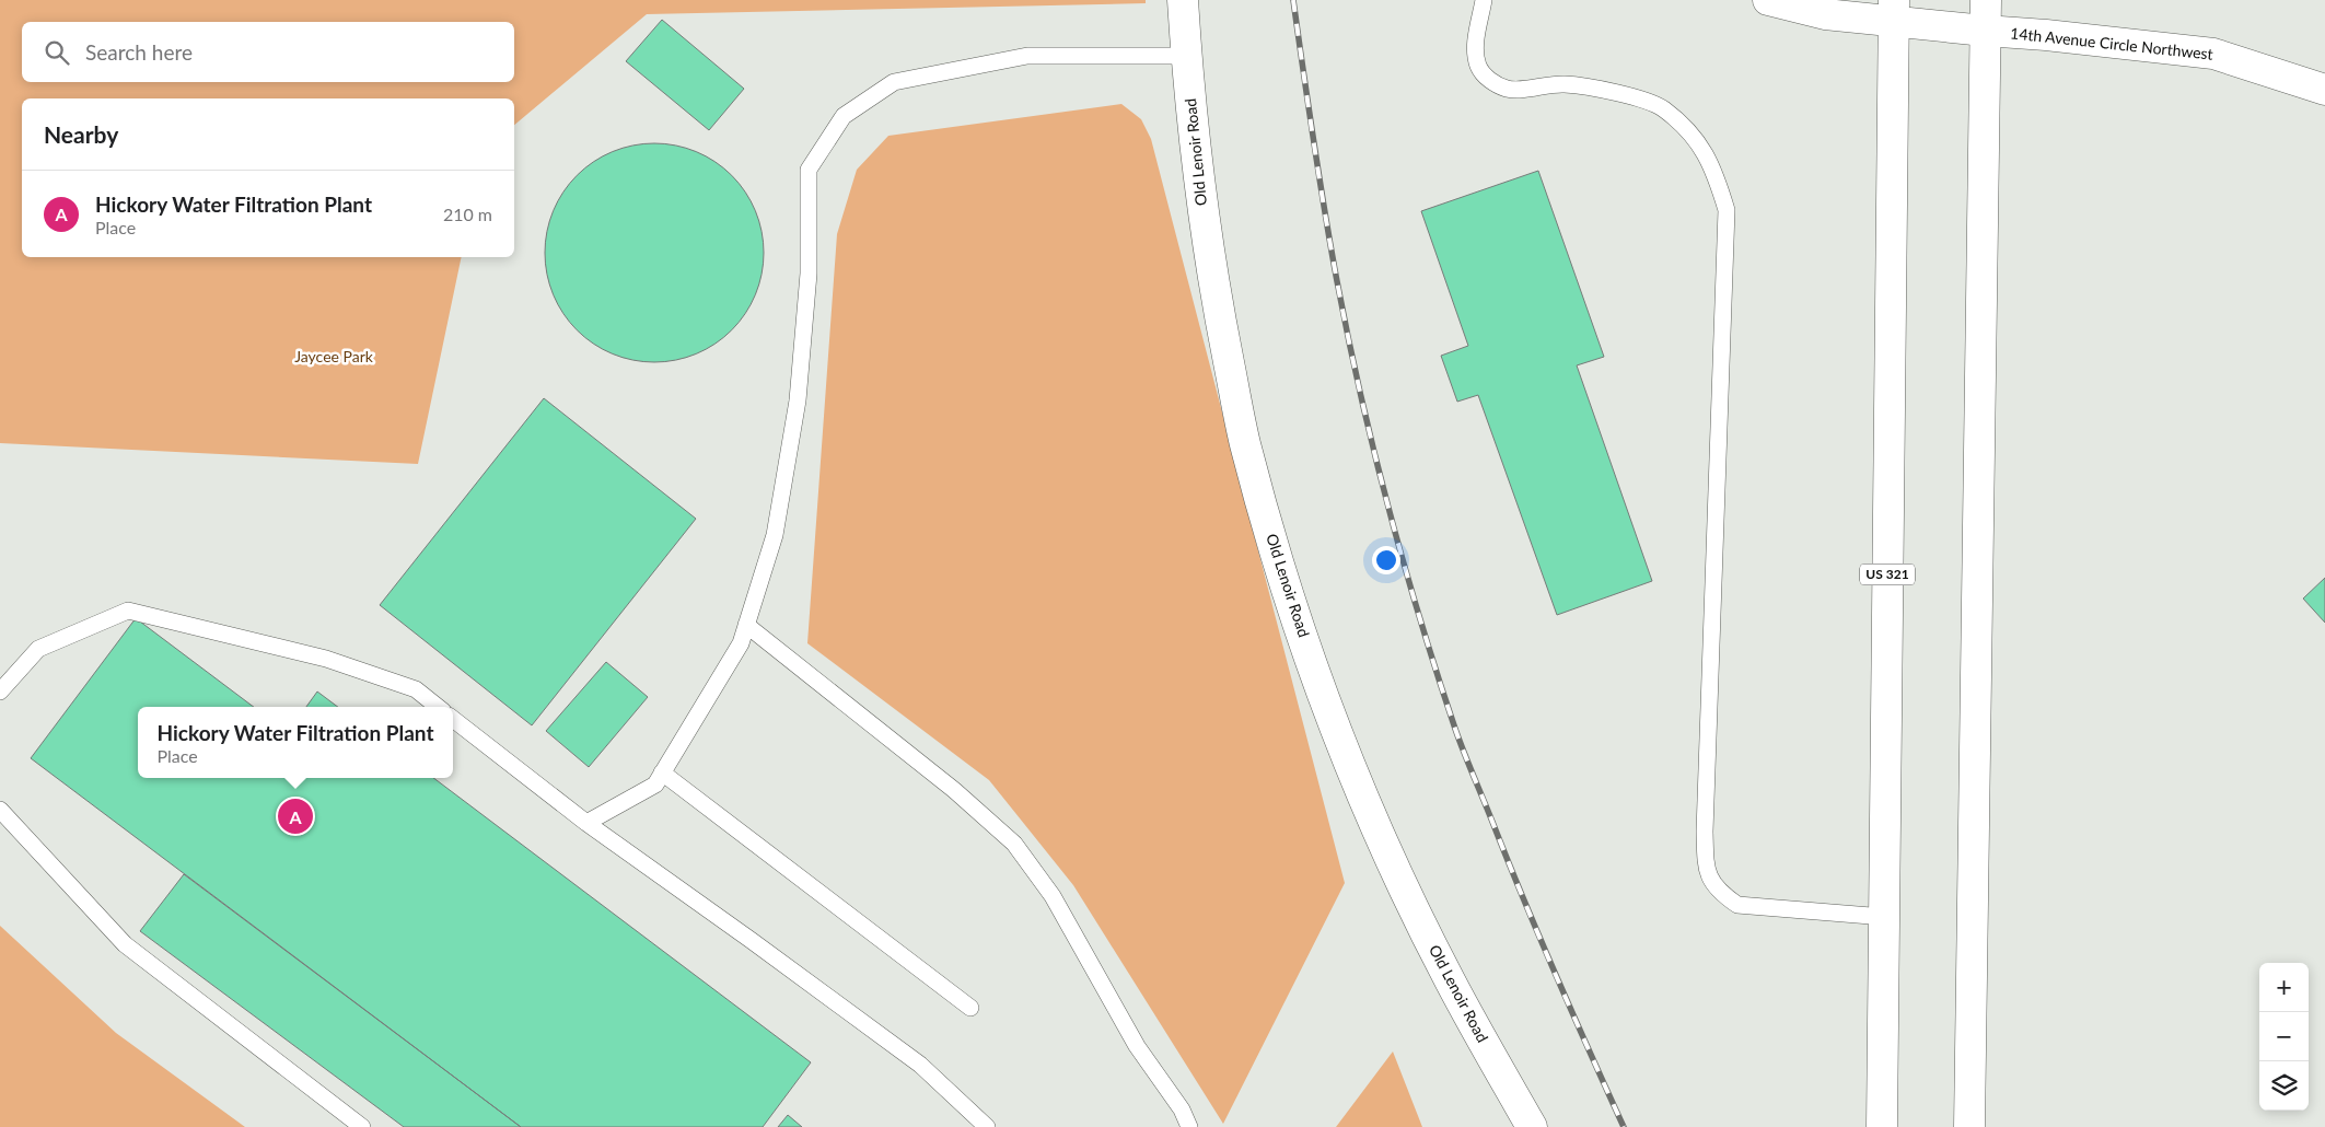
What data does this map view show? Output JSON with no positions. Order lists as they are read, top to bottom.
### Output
{
  "streets": {
    "main road": ["14th Avenue Circle Northwest", "Old Lenoir Road", "US 321"]
  },
  "crossings": [
    ["14th Avenue Circle Northwest", "US 321"]
  ],
  "parks": ["Jaycee Park"],
  "page": {
    "search": "Search here",
    "heading": "Nearby",
    "list": [
      {
        "mark": "A",
        "name": "Hickory Water Filtration Plant",
        "note": "Place",
        "value": "210 m"
      }
    ],
    "popup": ["Hickory Water Filtration Plant", "Place"],
    "pins": "A",
    "map_buttons": ["+", "−"]
  }
}
